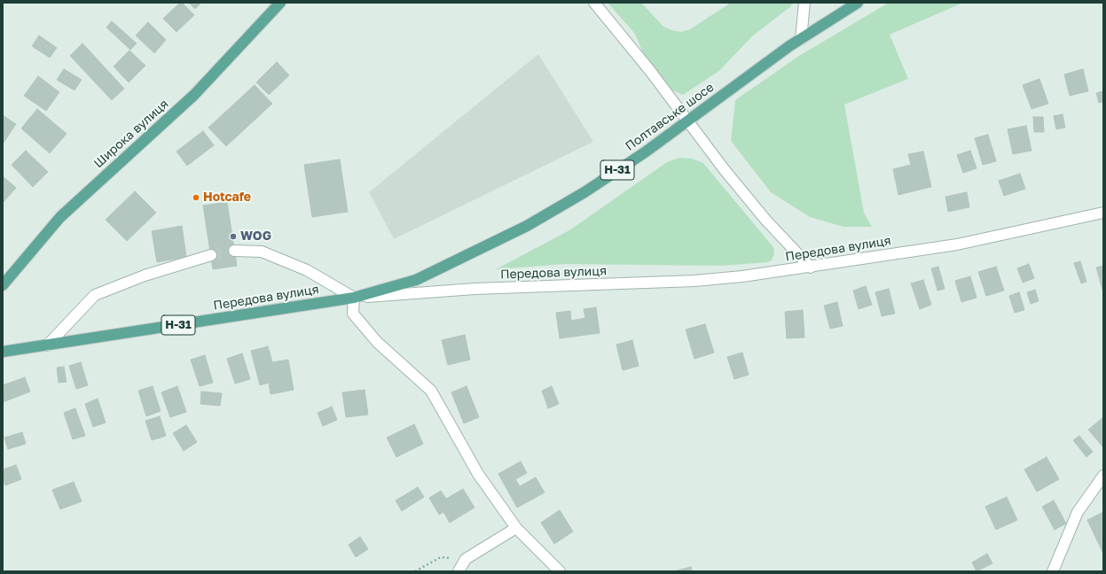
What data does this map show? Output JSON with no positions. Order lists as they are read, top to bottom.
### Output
{
  "streets": {
    "main road": [
      "Полтавське шосе",
      "Широка вулиця",
      "Н-31",
      "Передова вулиця"
    ]
  },
  "crossings": [
    ["Полтавське шосе", "Передова вулиця"]
  ],
  "places": ["Hotcafe", "WOG"]
}
